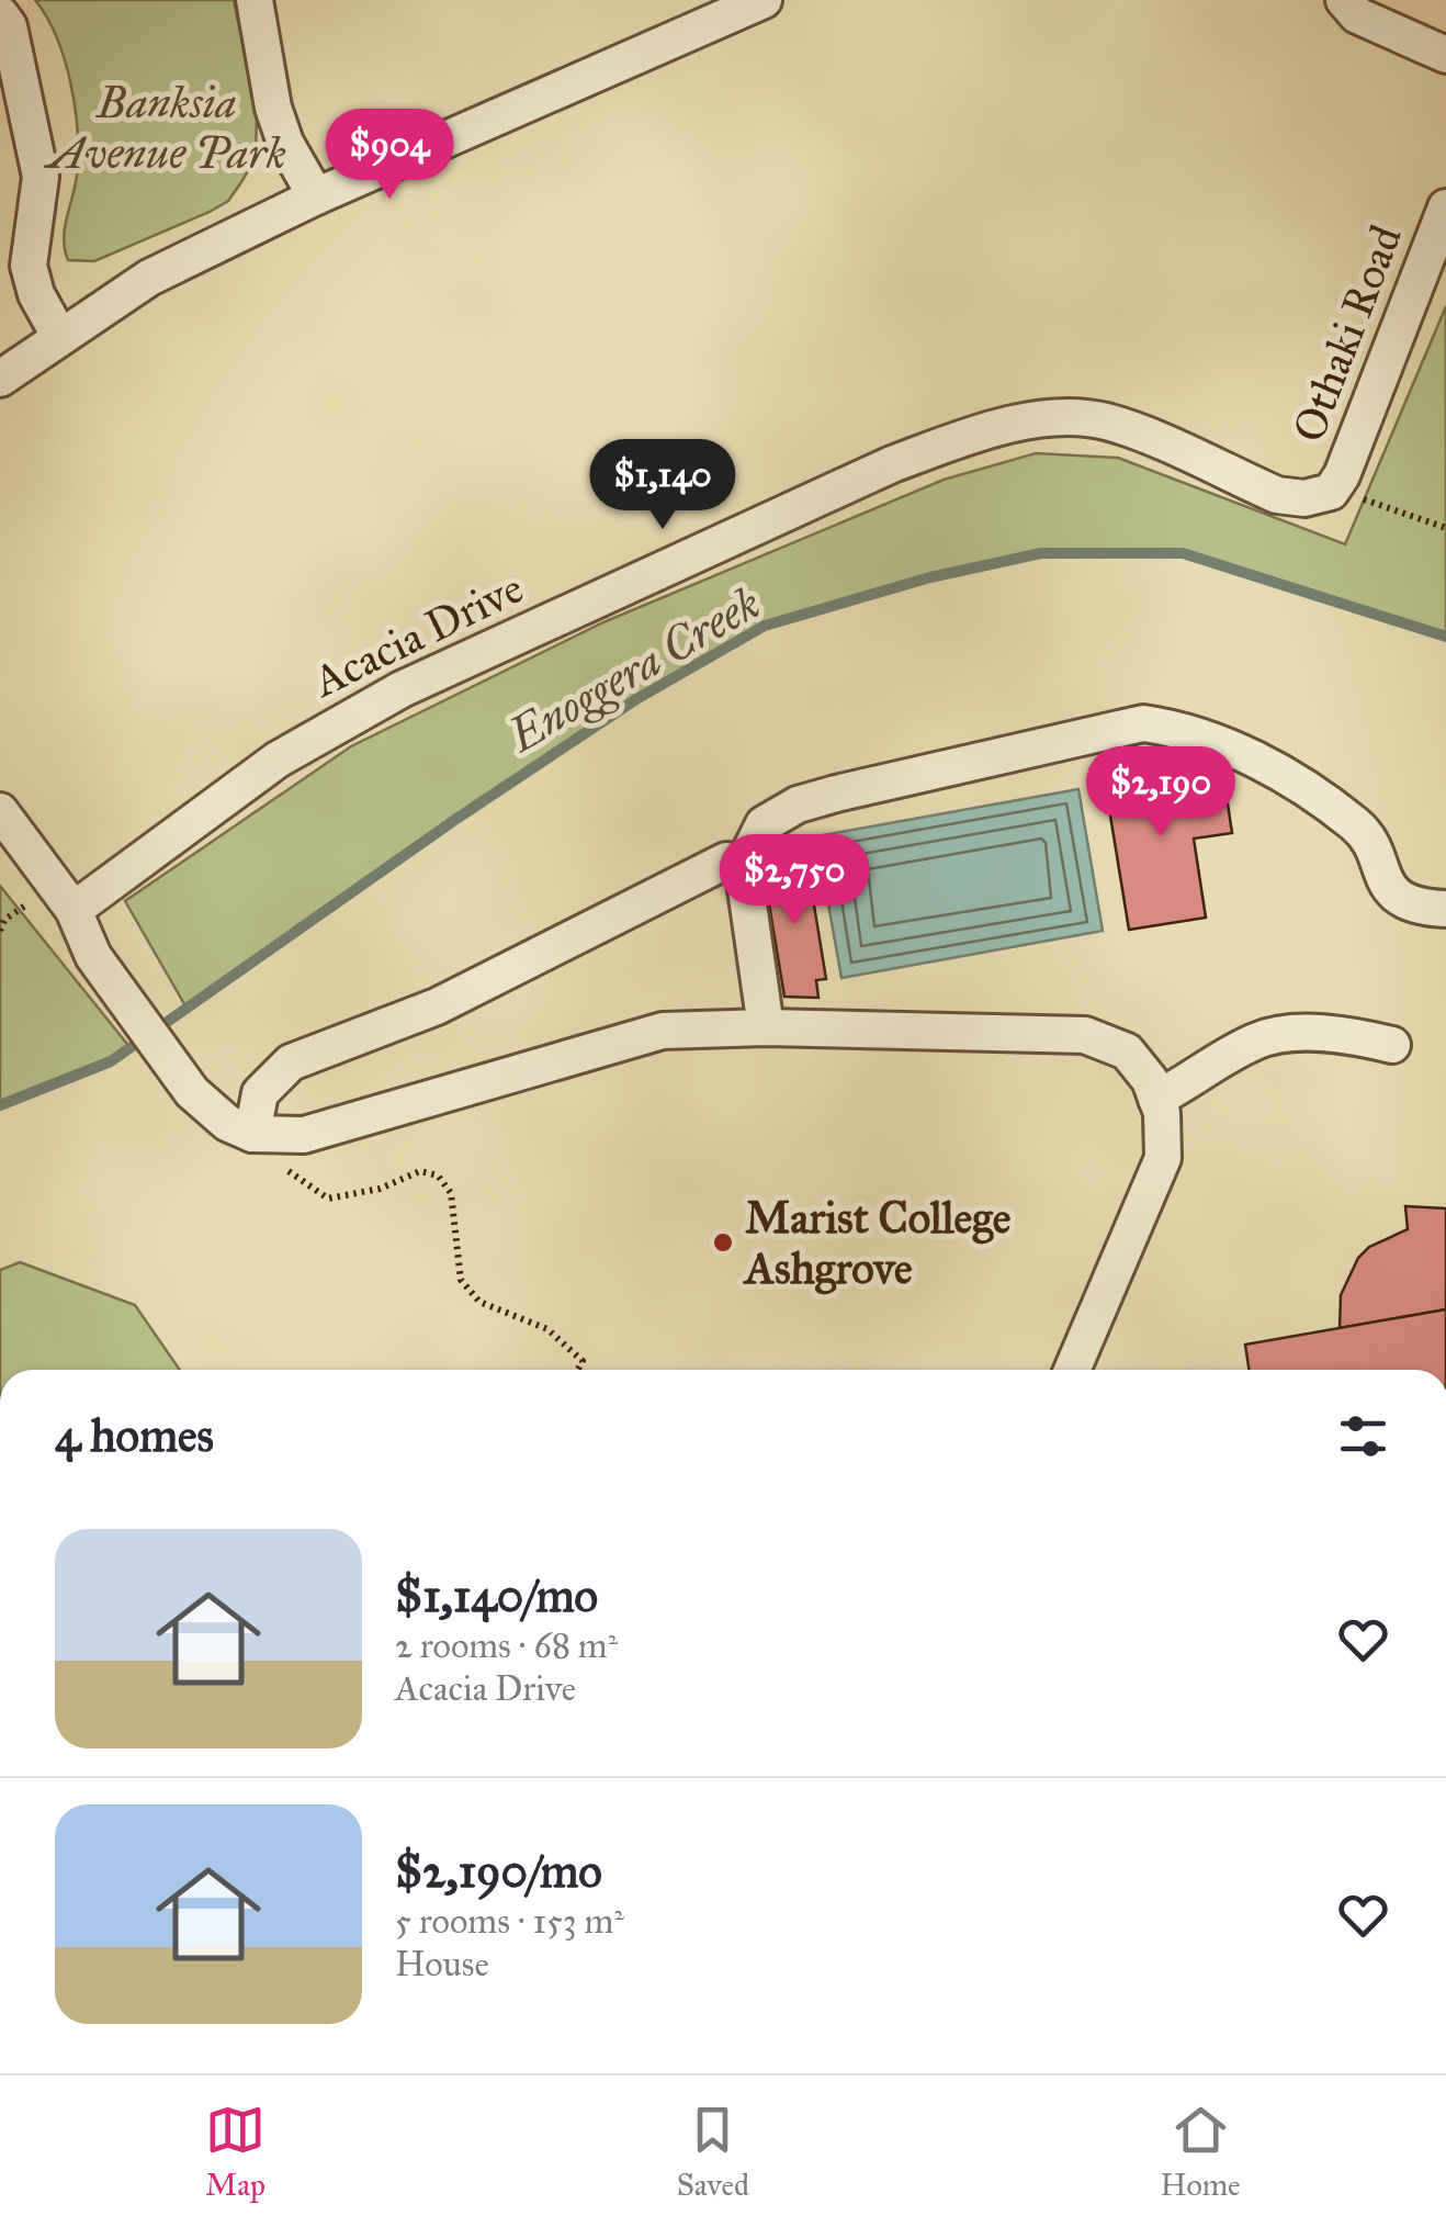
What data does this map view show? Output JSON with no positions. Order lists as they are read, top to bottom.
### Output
{
  "streets": {
    "street": ["Othaki Road", "Acacia Drive"]
  },
  "crossings": [
    ["Othaki Road", "Acacia Drive"]
  ],
  "water": ["Enoggera Creek"],
  "parks": ["Banksia Avenue Park"],
  "places": ["Marist College Ashgrove"],
  "page": {
    "price": [
      "$904",
      "$1,140",
      "$2,190",
      "$2,750"
    ],
    "heading": "4 homes",
    "list": [
      {
        "name": "$1,140/mo",
        "note": "2 rooms · 68 m² · Acacia Drive"
      },
      {
        "name": "$2,190/mo",
        "note": "5 rooms · 153 m² · House"
      }
    ],
    "tabs": ["Map", "Saved", "Home"]
  }
}
